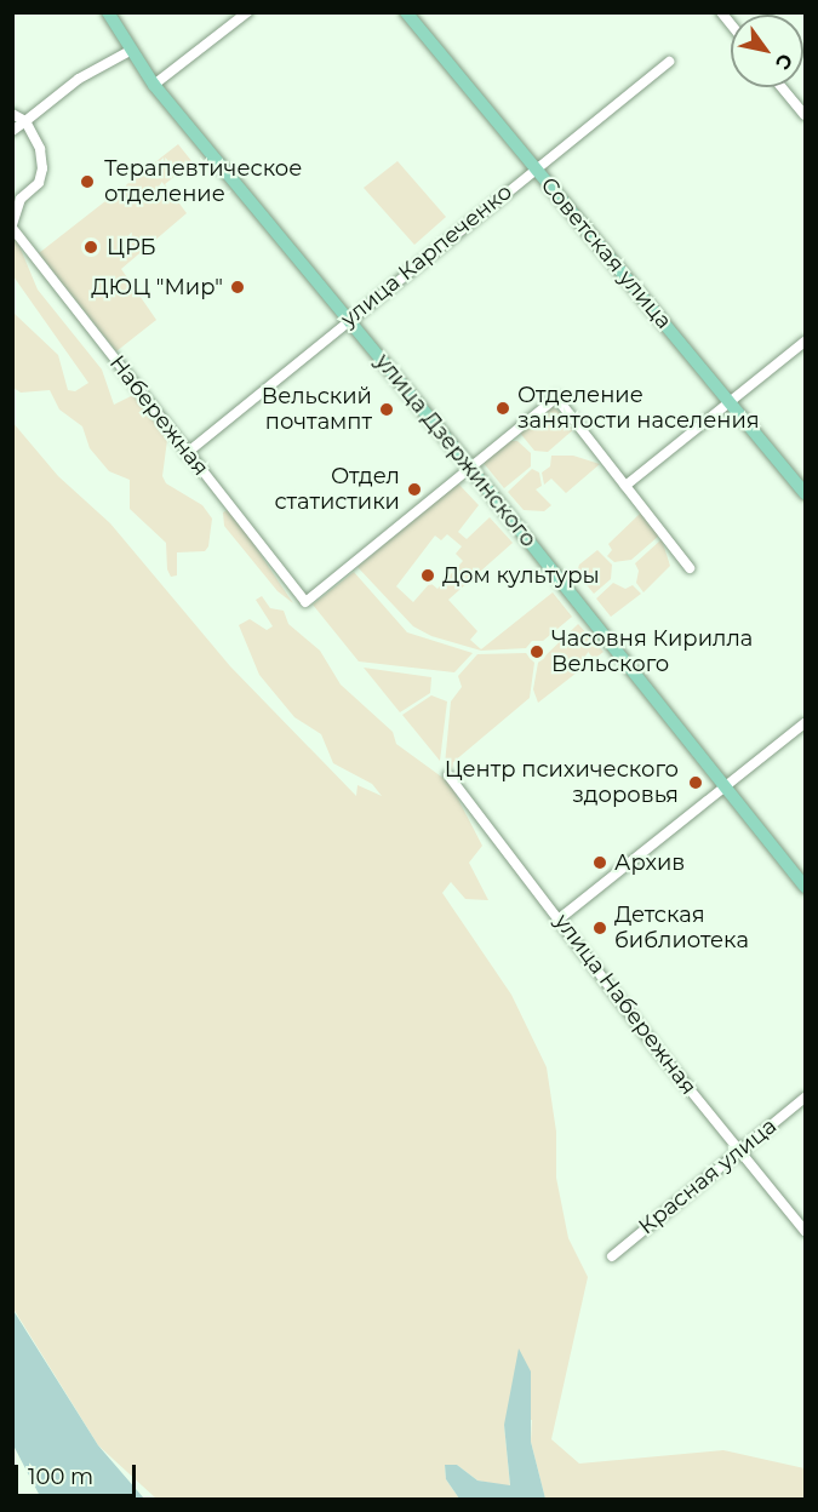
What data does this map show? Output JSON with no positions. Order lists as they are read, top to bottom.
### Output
{
  "streets": {
    "main road": ["Советская улица", "улица Дзержинского"],
    "street": [
      "улица Карпеченко",
      "Набережная",
      "улица Набережная",
      "Красная улица"
    ]
  },
  "crossings": [
    ["Советская улица", "улица Карпеченко"],
    ["улица Карпеченко", "Набережная"],
    ["улица Карпеченко", "улица Дзержинского"],
    ["Набережная", "улица Дзержинского"],
    ["улица Набережная", "Красная улица"]
  ],
  "places": [
    "Терапевтическое отделение",
    "ЦРБ",
    "ДЮЦ \"Мир\"",
    "Отделение занятости населения",
    "Вельский почтампт",
    "Отдел статистики",
    "Дом культуры",
    "Часовня Кирилла Вельского",
    "Центр психического здоровья",
    "Архив",
    "Детская библиотека"
  ],
  "scale_bar": "100 m",
  "north": "bottom right"
}
